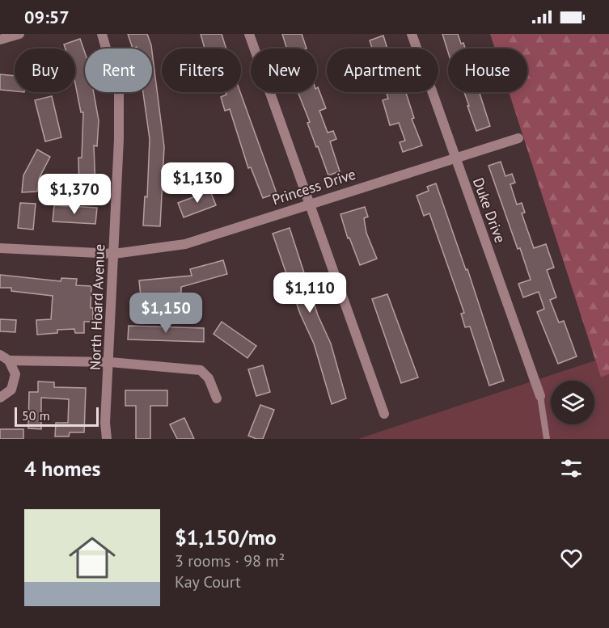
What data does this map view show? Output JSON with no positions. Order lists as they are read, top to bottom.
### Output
{
  "streets": {
    "street": ["Princess Drive", "Duke Drive", "North Hoard Avenue"]
  },
  "crossings": [
    ["Princess Drive", "Duke Drive"],
    ["Princess Drive", "North Hoard Avenue"]
  ],
  "scale_bar": "50 m",
  "page": {
    "status": "09:57",
    "chip": [
      "Buy",
      "Rent",
      "Filters",
      "New",
      "Apartment",
      "House"
    ],
    "price": [
      "$1,130",
      "$1,370",
      "$1,110",
      "$1,150"
    ],
    "scale": "50 m",
    "heading": "4 homes",
    "list": [
      {
        "name": "$1,150/mo",
        "note": "3 rooms · 98 m² · Kay Court"
      }
    ]
  }
}
